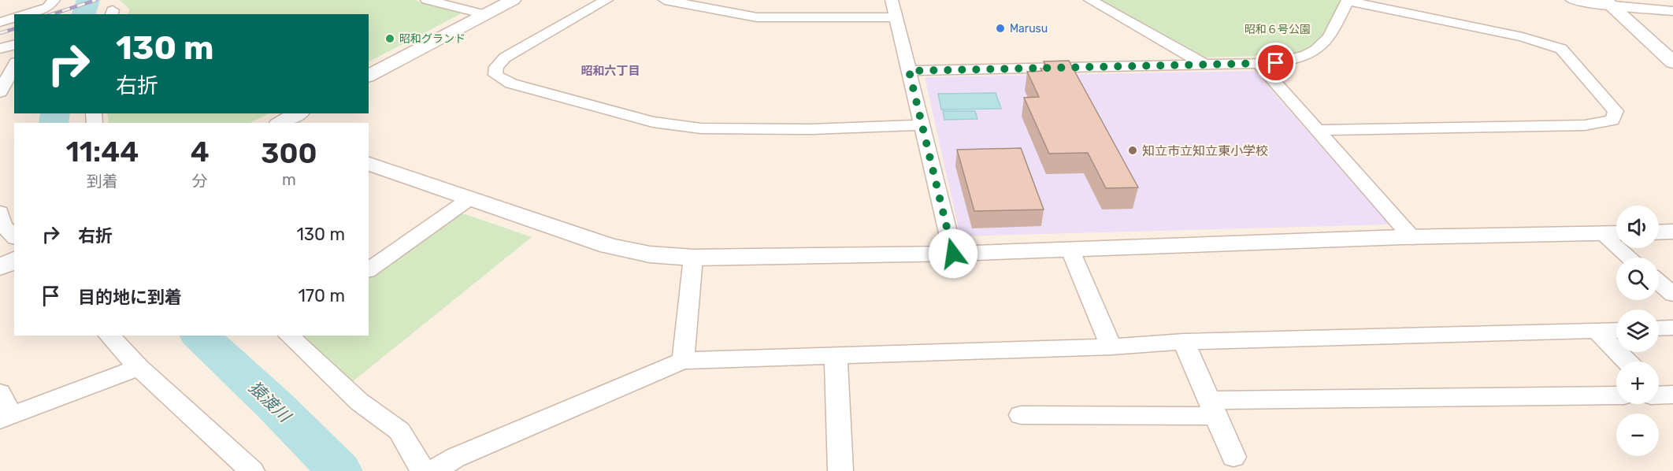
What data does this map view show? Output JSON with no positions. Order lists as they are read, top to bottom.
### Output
{
  "districts": ["昭和六丁目"],
  "water": ["猿渡川"],
  "parks": ["昭和６号公園"],
  "places": ["Marusu", "昭和グランド", "知立市立知立東小学校"],
  "page": {
    "turn": ["130 m", "右折"],
    "eta": [
      "11:44",
      "到着",
      "4",
      "分",
      "300",
      "m"
    ],
    "list": [
      {
        "name": "右折",
        "value": "130 m"
      },
      {
        "name": "目的地に到着",
        "value": "170 m"
      }
    ],
    "map_buttons": ["+", "−"]
  }
}
